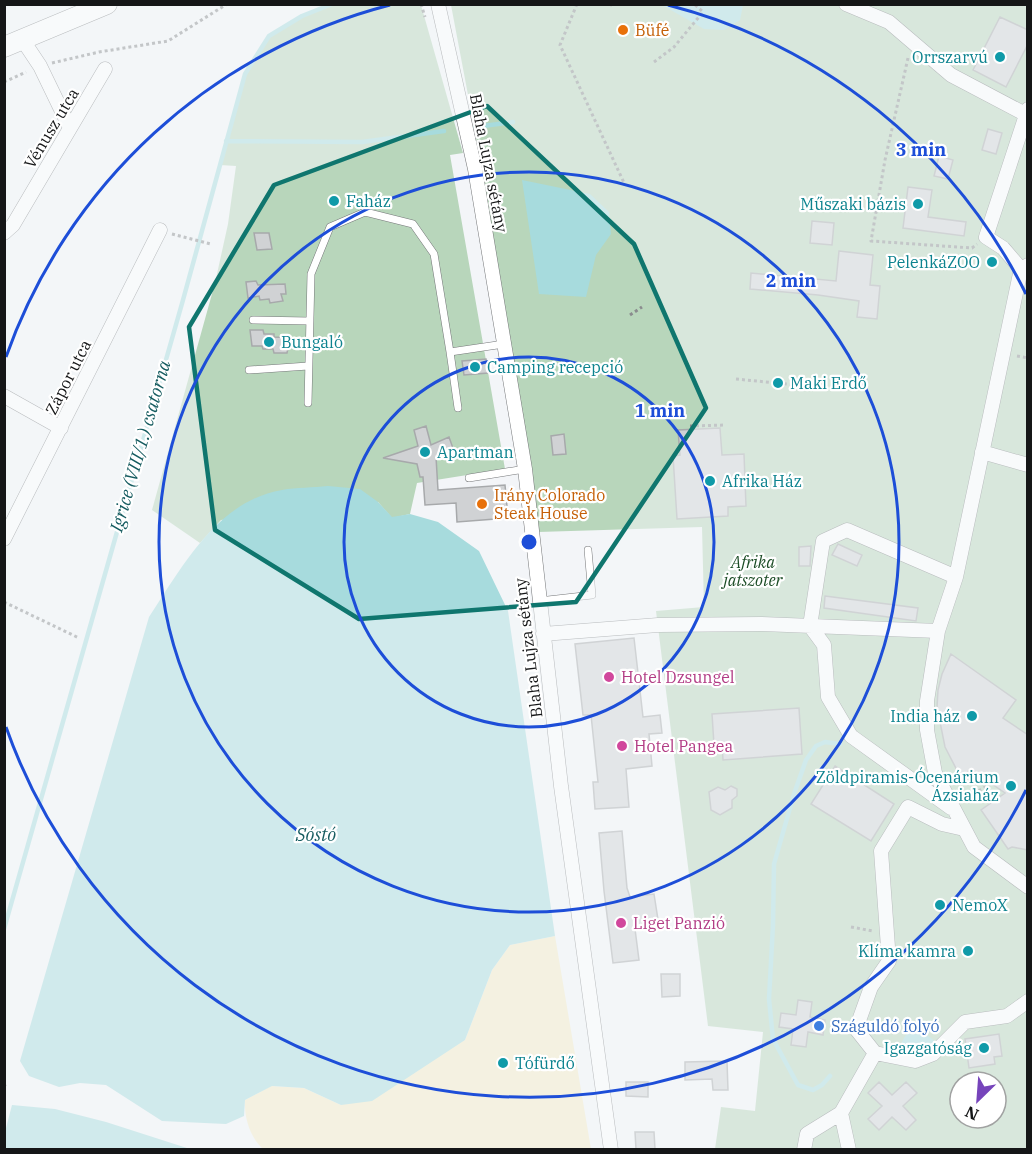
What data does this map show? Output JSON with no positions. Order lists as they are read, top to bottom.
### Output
{
  "streets": {
    "street": ["Vénusz utca", "Blaha Lujza sétány", "Zápor utca"]
  },
  "water": ["Igrice (VIII/1.) csatorna", "Sóstó"],
  "parks": ["Afrika jatszoter"],
  "places": [
    "Büfé",
    "Orrszarvú",
    "Faház",
    "Műszaki bázis",
    "PelenkáZOO",
    "Bungaló",
    "Camping recepció",
    "Maki Erdő",
    "Apartman",
    "Afrika Ház",
    "Irány Colorado Steak House",
    "Hotel Dzsungel",
    "India ház",
    "Hotel Pangea",
    "Zöldpiramis-Ócenárium Ázsiaház",
    "NemoX",
    "Liget Panzió",
    "Klíma kamra",
    "Száguldó folyó",
    "Igazgatóság",
    "Tófürdő"
  ],
  "north": "bottom left",
  "rings": ["3 min", "2 min", "1 min"]
}
